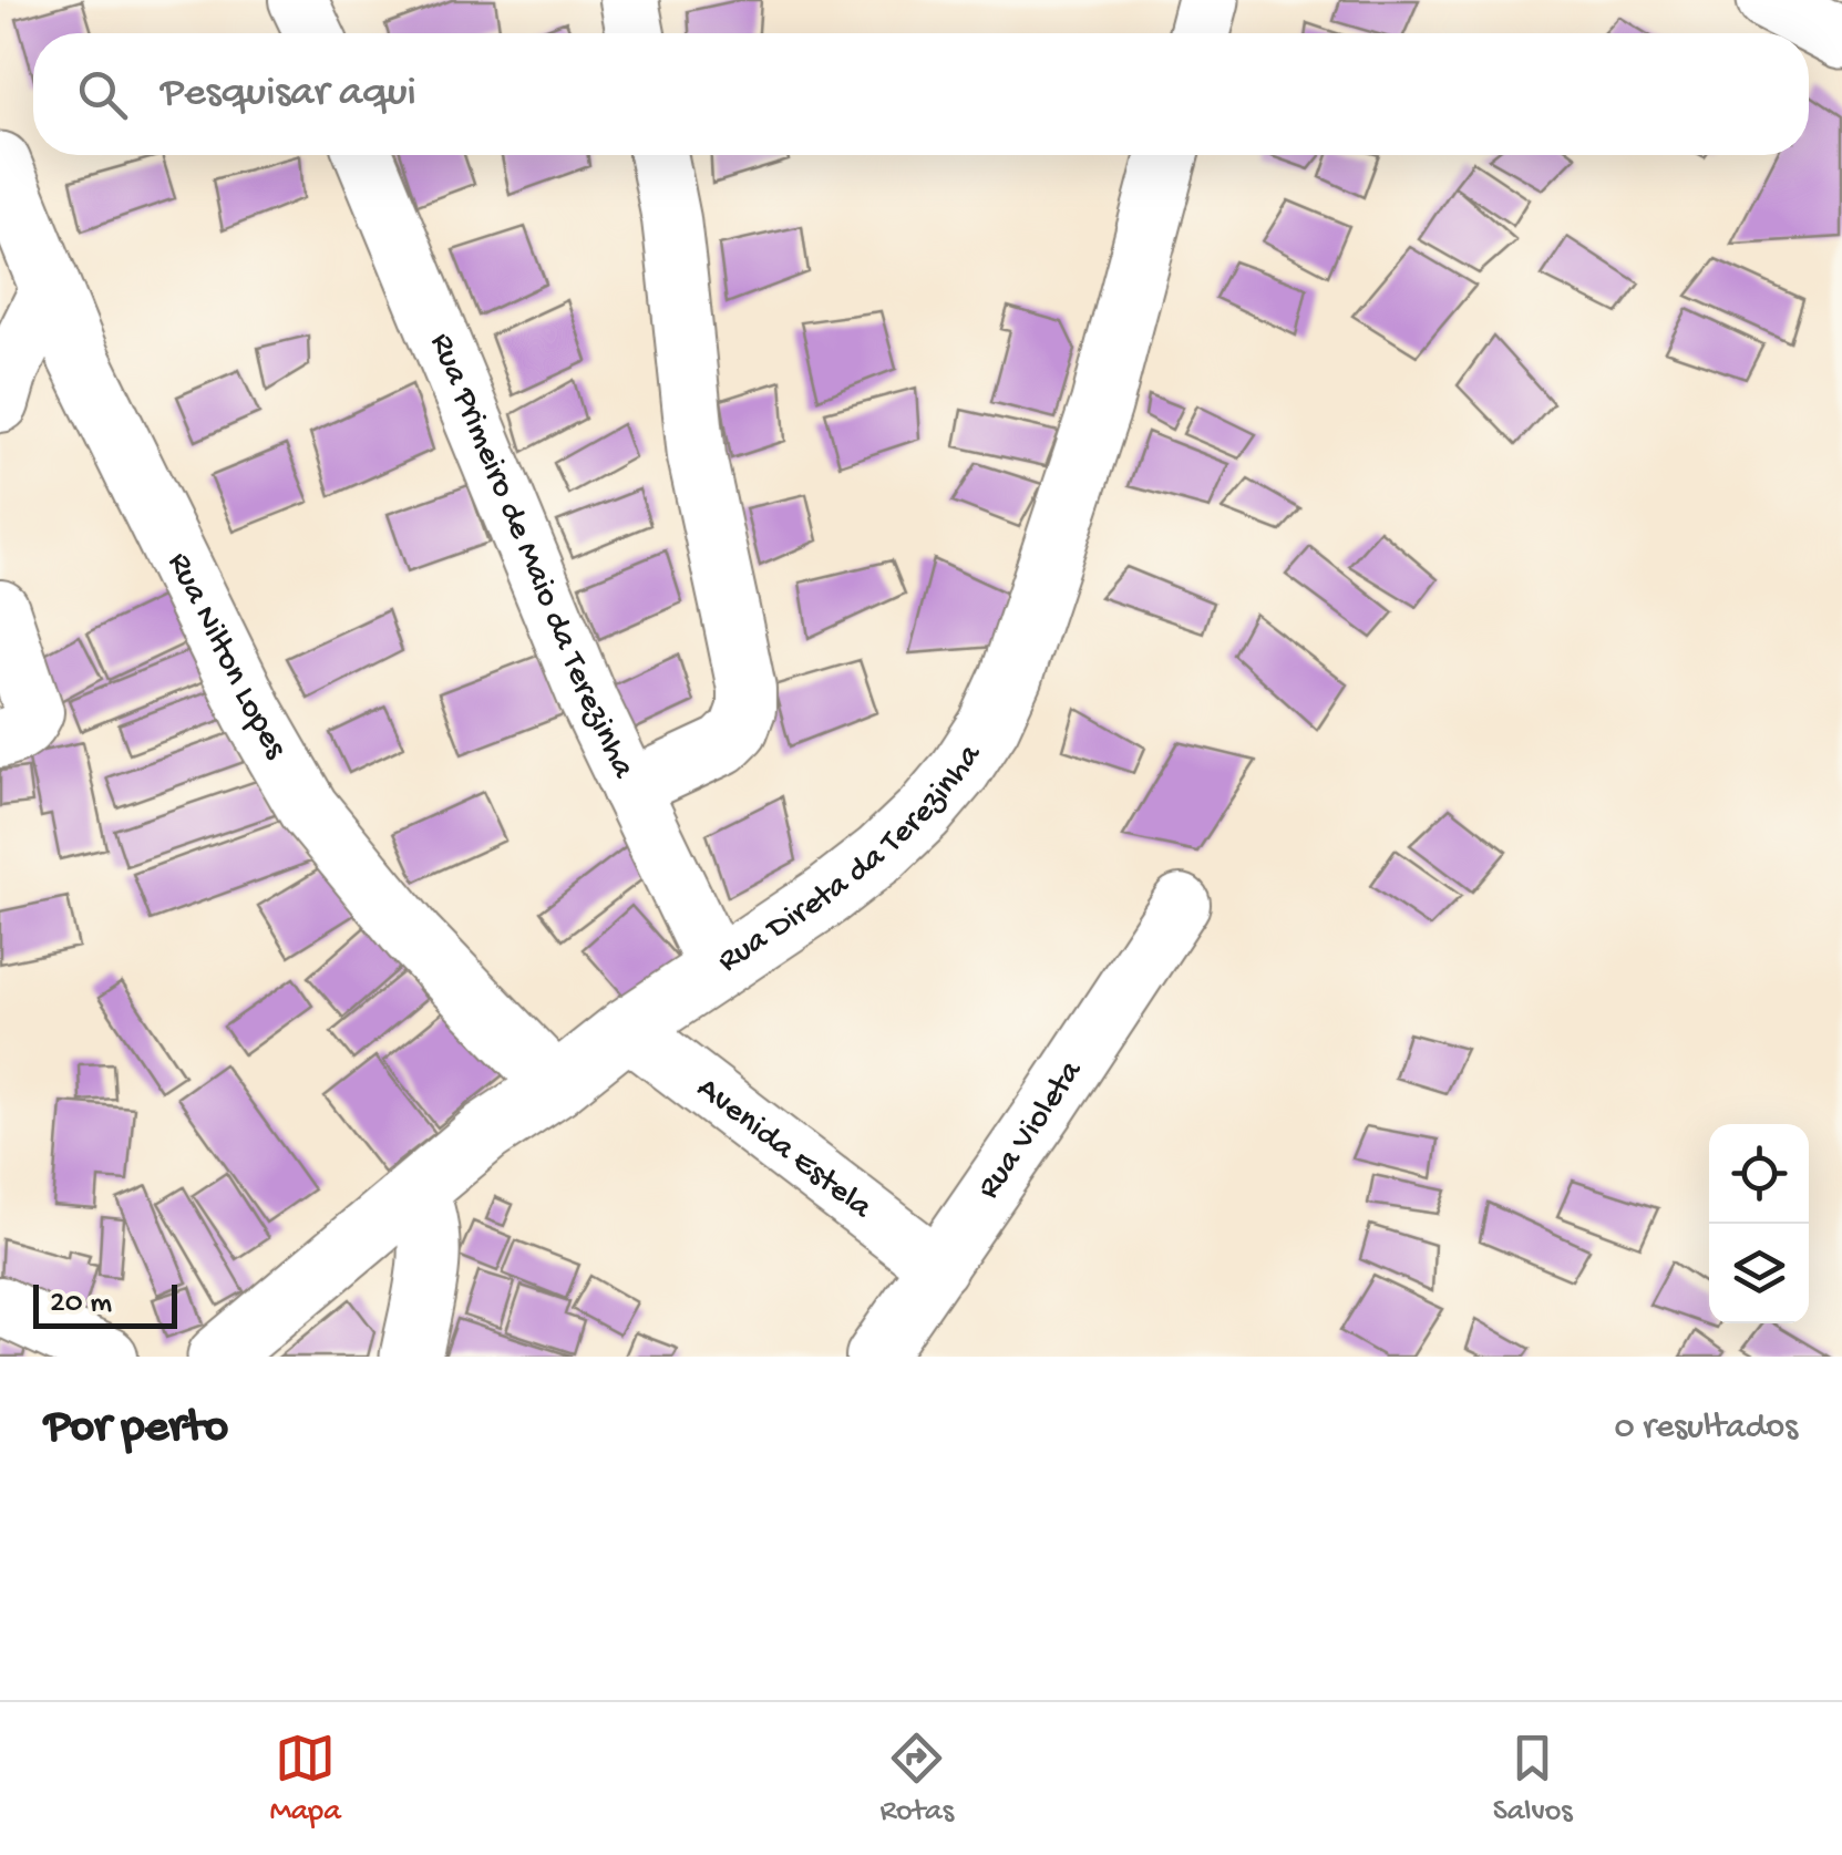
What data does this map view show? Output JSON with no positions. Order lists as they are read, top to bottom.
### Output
{
  "streets": {
    "main road": ["Rua Nilton Lopes", "Rua Direta da Terezinha"],
    "street": ["Rua Primeiro de Maio da Terezinha", "Rua Violeta", "Avenida Estela"]
  },
  "crossings": [
    ["Rua Primeiro de Maio da Terezinha", "Rua Direta da Terezinha"],
    ["Rua Nilton Lopes", "Rua Direta da Terezinha"],
    ["Rua Direta da Terezinha", "Avenida Estela"],
    ["Rua Violeta", "Avenida Estela"]
  ],
  "scale_bar": "20 m",
  "page": {
    "search": "Pesquisar aqui",
    "scale": "20 m",
    "heading": ["Por perto", "0 resultados"],
    "nav": ["Mapa", "Rotas", "Salvos"]
  }
}
